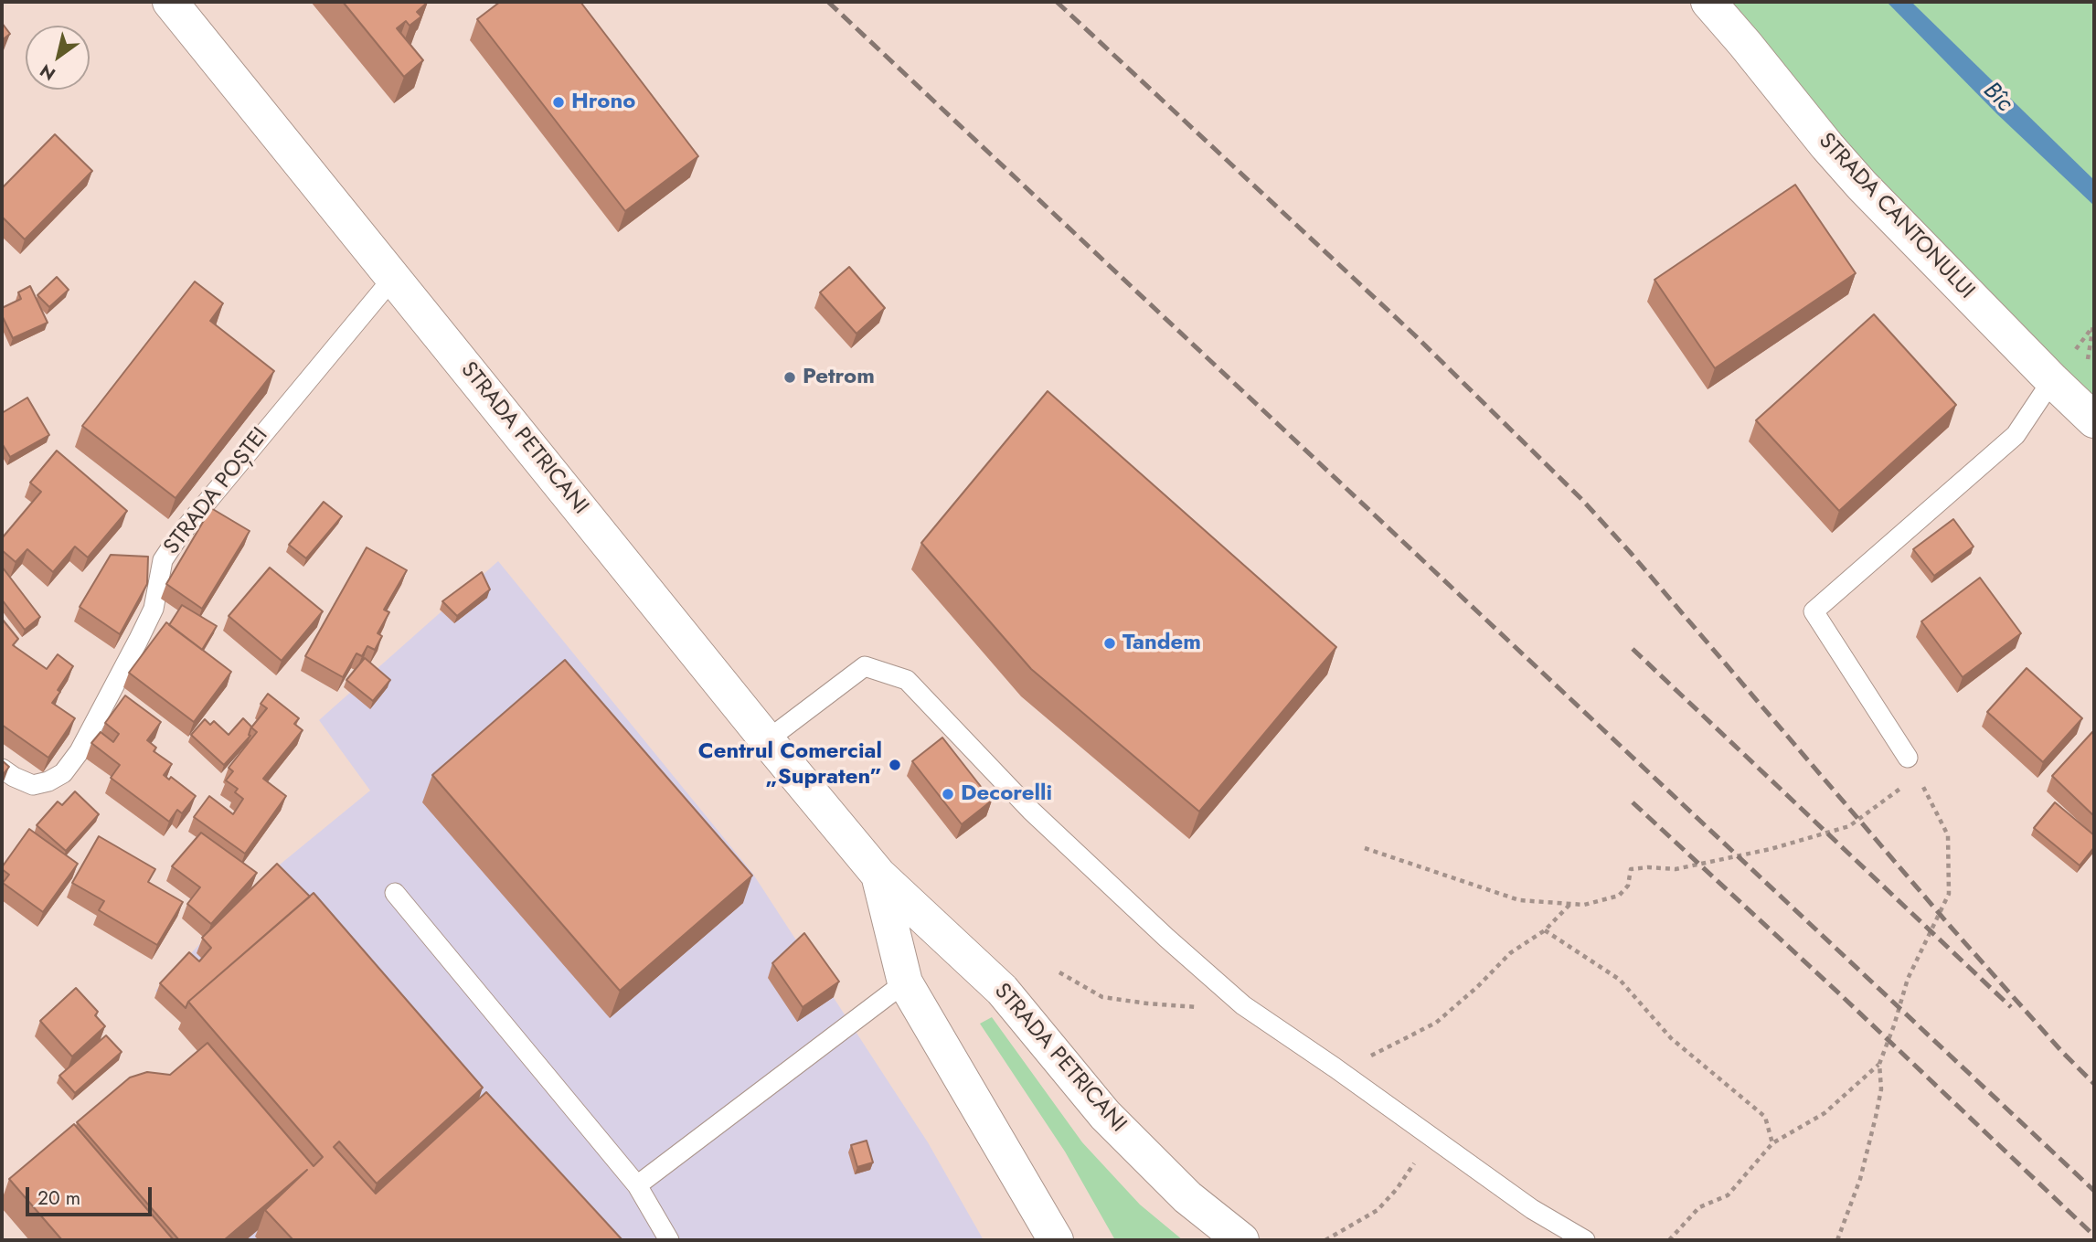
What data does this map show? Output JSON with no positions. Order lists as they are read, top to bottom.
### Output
{
  "streets": {
    "main road": ["STRADA CANTONULUI", "STRADA PETRICANI"],
    "lane": ["STRADA POȘTEI"]
  },
  "crossings": [
    ["STRADA PETRICANI", "STRADA POȘTEI"]
  ],
  "water": ["Bîc"],
  "places": [
    "Hrono",
    "Petrom",
    "Tandem",
    "Centrul Comercial „Supraten”",
    "Decorelli"
  ],
  "scale_bar": "20 m",
  "north": "bottom left"
}
